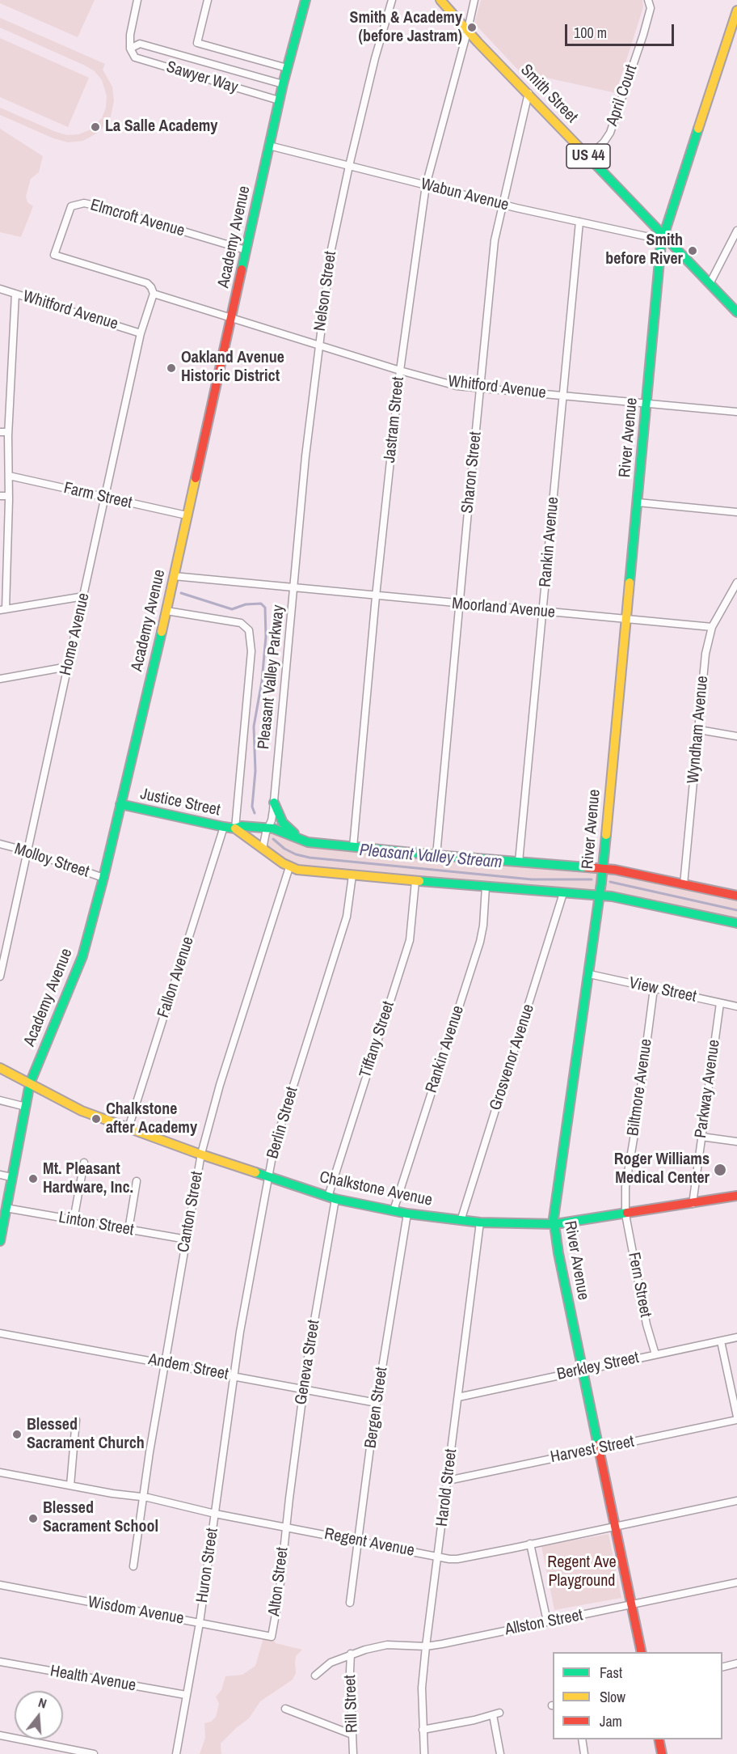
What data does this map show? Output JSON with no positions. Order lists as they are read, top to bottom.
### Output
{
  "streets": {
    "street": [
      "Sawyer Way",
      "Smith Street",
      "April Court",
      "US 44",
      "Wabun Avenue",
      "Elmcroft Avenue",
      "Academy Avenue",
      "Nelson Street",
      "Whitford Avenue",
      "Jastram Street",
      "River Avenue",
      "Sharon Street",
      "Farm Street",
      "Rankin Avenue",
      "Moorland Avenue",
      "Home Avenue",
      "Pleasant Valley Parkway",
      "Wyndham Avenue",
      "Justice Street",
      "Molloy Street",
      "Fallon Avenue",
      "View Street",
      "Tiffany Street",
      "Grosvenor Avenue",
      "Biltmore Avenue",
      "Parkway Avenue",
      "Berlin Street",
      "Chalkstone Avenue",
      "Canton Street",
      "Linton Street",
      "Fern Street",
      "Geneva Street",
      "Berkley Street",
      "Andem Street",
      "Bergen Street",
      "Harvest Street",
      "Harold Street",
      "Regent Avenue",
      "Huron Street",
      "Alton Street",
      "Wisdom Avenue",
      "Allston Street",
      "Health Avenue",
      "Rill Street"
    ]
  },
  "crossings": [
    ["Sawyer Way", "Academy Avenue"],
    ["Smith Street", "April Court"],
    ["Smith Street", "Wabun Avenue"],
    ["Smith Street", "Jastram Street"],
    ["Smith Street", "River Avenue"],
    ["Smith Street", "Sharon Street"],
    ["Wabun Avenue", "Academy Avenue"],
    ["Wabun Avenue", "Nelson Street"],
    ["Wabun Avenue", "Jastram Street"],
    ["Wabun Avenue", "River Avenue"],
    ["Wabun Avenue", "Sharon Street"],
    ["Wabun Avenue", "Rankin Avenue"],
    ["Elmcroft Avenue", "Academy Avenue"],
    ["Elmcroft Avenue", "Whitford Avenue"],
    ["Elmcroft Avenue", "Home Avenue"],
    ["Academy Avenue", "Whitford Avenue"],
    ["Academy Avenue", "Farm Street"],
    ["Academy Avenue", "Pleasant Valley Parkway"],
    ["Academy Avenue", "Justice Street"],
    ["Academy Avenue", "Molloy Street"],
    ["Academy Avenue", "Chalkstone Avenue"],
    ["Academy Avenue", "Linton Street"],
    ["Nelson Street", "Whitford Avenue"],
    ["Nelson Street", "Moorland Avenue"],
    ["Nelson Street", "Pleasant Valley Parkway"],
    ["Whitford Avenue", "Jastram Street"],
    ["Whitford Avenue", "River Avenue"],
    ["Whitford Avenue", "Sharon Street"],
    ["Whitford Avenue", "Rankin Avenue"],
    ["Whitford Avenue", "Home Avenue"],
    ["Jastram Street", "Moorland Avenue"],
    ["River Avenue", "Moorland Avenue"],
    ["River Avenue", "View Street"],
    ["River Avenue", "Chalkstone Avenue"],
    ["River Avenue", "Berkley Street"],
    ["River Avenue", "Harvest Street"],
    ["River Avenue", "Regent Avenue"],
    ["River Avenue", "Allston Street"],
    ["Sharon Street", "Moorland Avenue"],
    ["Farm Street", "Home Avenue"],
    ["Rankin Avenue", "Moorland Avenue"],
    ["Rankin Avenue", "Chalkstone Avenue"],
    ["Moorland Avenue", "Pleasant Valley Parkway"],
    ["Moorland Avenue", "Wyndham Avenue"],
    ["Home Avenue", "Molloy Street"],
    ["Pleasant Valley Parkway", "Justice Street"],
    ["Justice Street", "Fallon Avenue"],
    ["Fallon Avenue", "Chalkstone Avenue"],
    ["View Street", "Biltmore Avenue"],
    ["View Street", "Parkway Avenue"],
    ["Tiffany Street", "Chalkstone Avenue"],
    ["Tiffany Street", "Geneva Street"],
    ["Grosvenor Avenue", "Chalkstone Avenue"],
    ["Biltmore Avenue", "Chalkstone Avenue"],
    ["Biltmore Avenue", "Fern Street"],
    ["Parkway Avenue", "Chalkstone Avenue"],
    ["Berlin Street", "Chalkstone Avenue"],
    ["Berlin Street", "Andem Street"],
    ["Berlin Street", "Huron Street"],
    ["Chalkstone Avenue", "Canton Street"],
    ["Chalkstone Avenue", "Fern Street"],
    ["Chalkstone Avenue", "Geneva Street"],
    ["Chalkstone Avenue", "Bergen Street"],
    ["Chalkstone Avenue", "Harold Street"],
    ["Canton Street", "Linton Street"],
    ["Canton Street", "Andem Street"],
    ["Canton Street", "Regent Avenue"],
    ["Fern Street", "Berkley Street"],
    ["Geneva Street", "Andem Street"],
    ["Geneva Street", "Regent Avenue"],
    ["Geneva Street", "Alton Street"],
    ["Berkley Street", "Harold Street"],
    ["Andem Street", "Bergen Street"],
    ["Andem Street", "Huron Street"],
    ["Bergen Street", "Regent Avenue"],
    ["Harvest Street", "Harold Street"],
    ["Harold Street", "Regent Avenue"],
    ["Harold Street", "Allston Street"],
    ["Regent Avenue", "Huron Street"],
    ["Regent Avenue", "Alton Street"],
    ["Huron Street", "Wisdom Avenue"],
    ["Huron Street", "Health Avenue"],
    ["Alton Street", "Wisdom Avenue"],
    ["Allston Street", "Rill Street"]
  ],
  "water": ["Pleasant Valley Stream"],
  "parks": ["Regent Ave Playground"],
  "places": [
    "Smith & Academy (before Jastram)",
    "La Salle Academy",
    "Smith before River",
    "Oakland Avenue Historic District",
    "Chalkstone after Academy",
    "Roger Williams Medical Center",
    "Mt. Pleasant Hardware, Inc.",
    "Blessed Sacrament Church",
    "Blessed Sacrament School"
  ],
  "legend": ["Fast", "Slow", "Jam"],
  "scale_bar": "100 m",
  "north": "top"
}
